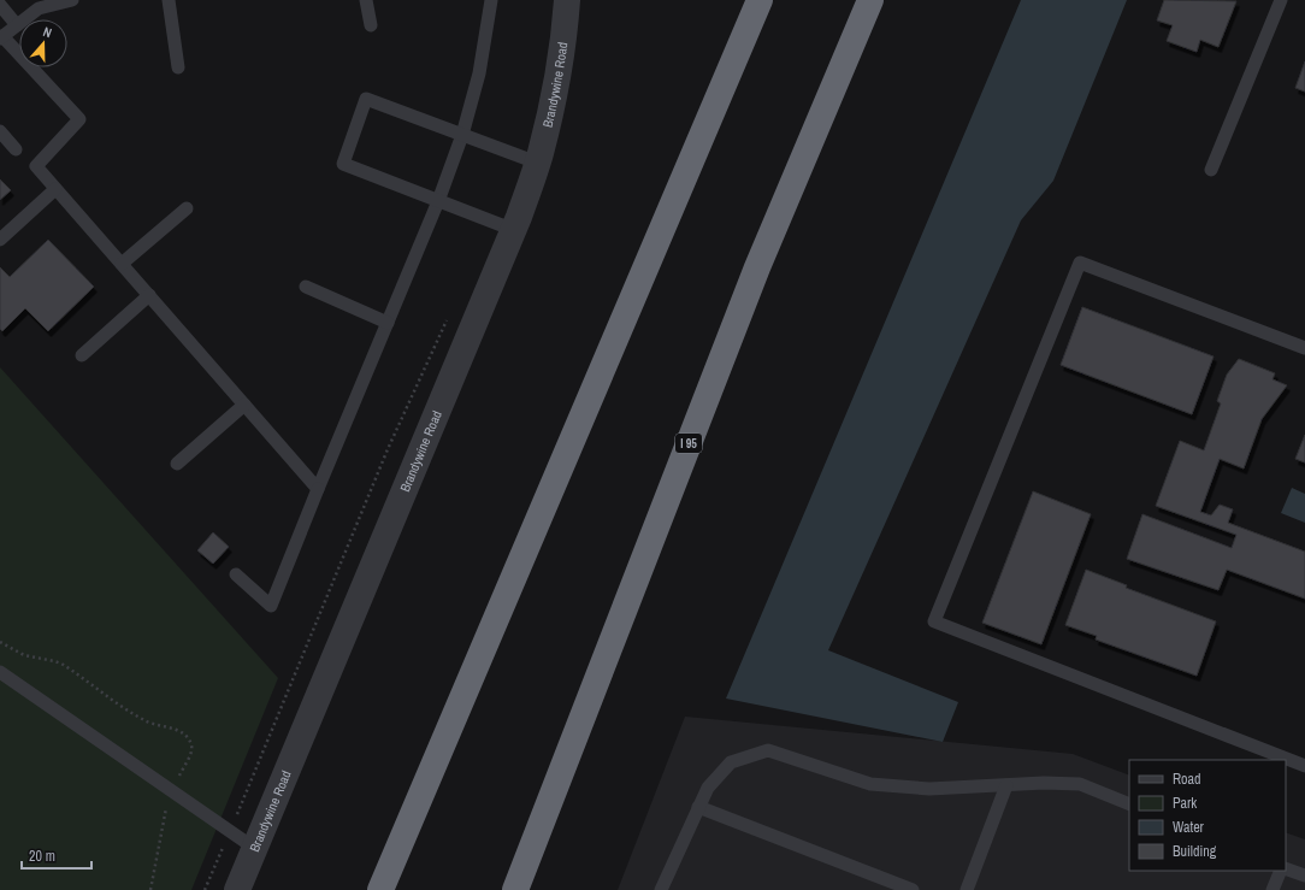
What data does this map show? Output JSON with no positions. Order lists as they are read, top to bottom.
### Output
{
  "streets": {
    "highway": ["I 95"],
    "street": ["Brandywine Road"]
  },
  "legend": [
    "Road",
    "Park",
    "Water",
    "Building"
  ],
  "scale_bar": "20 m",
  "north": "top"
}
